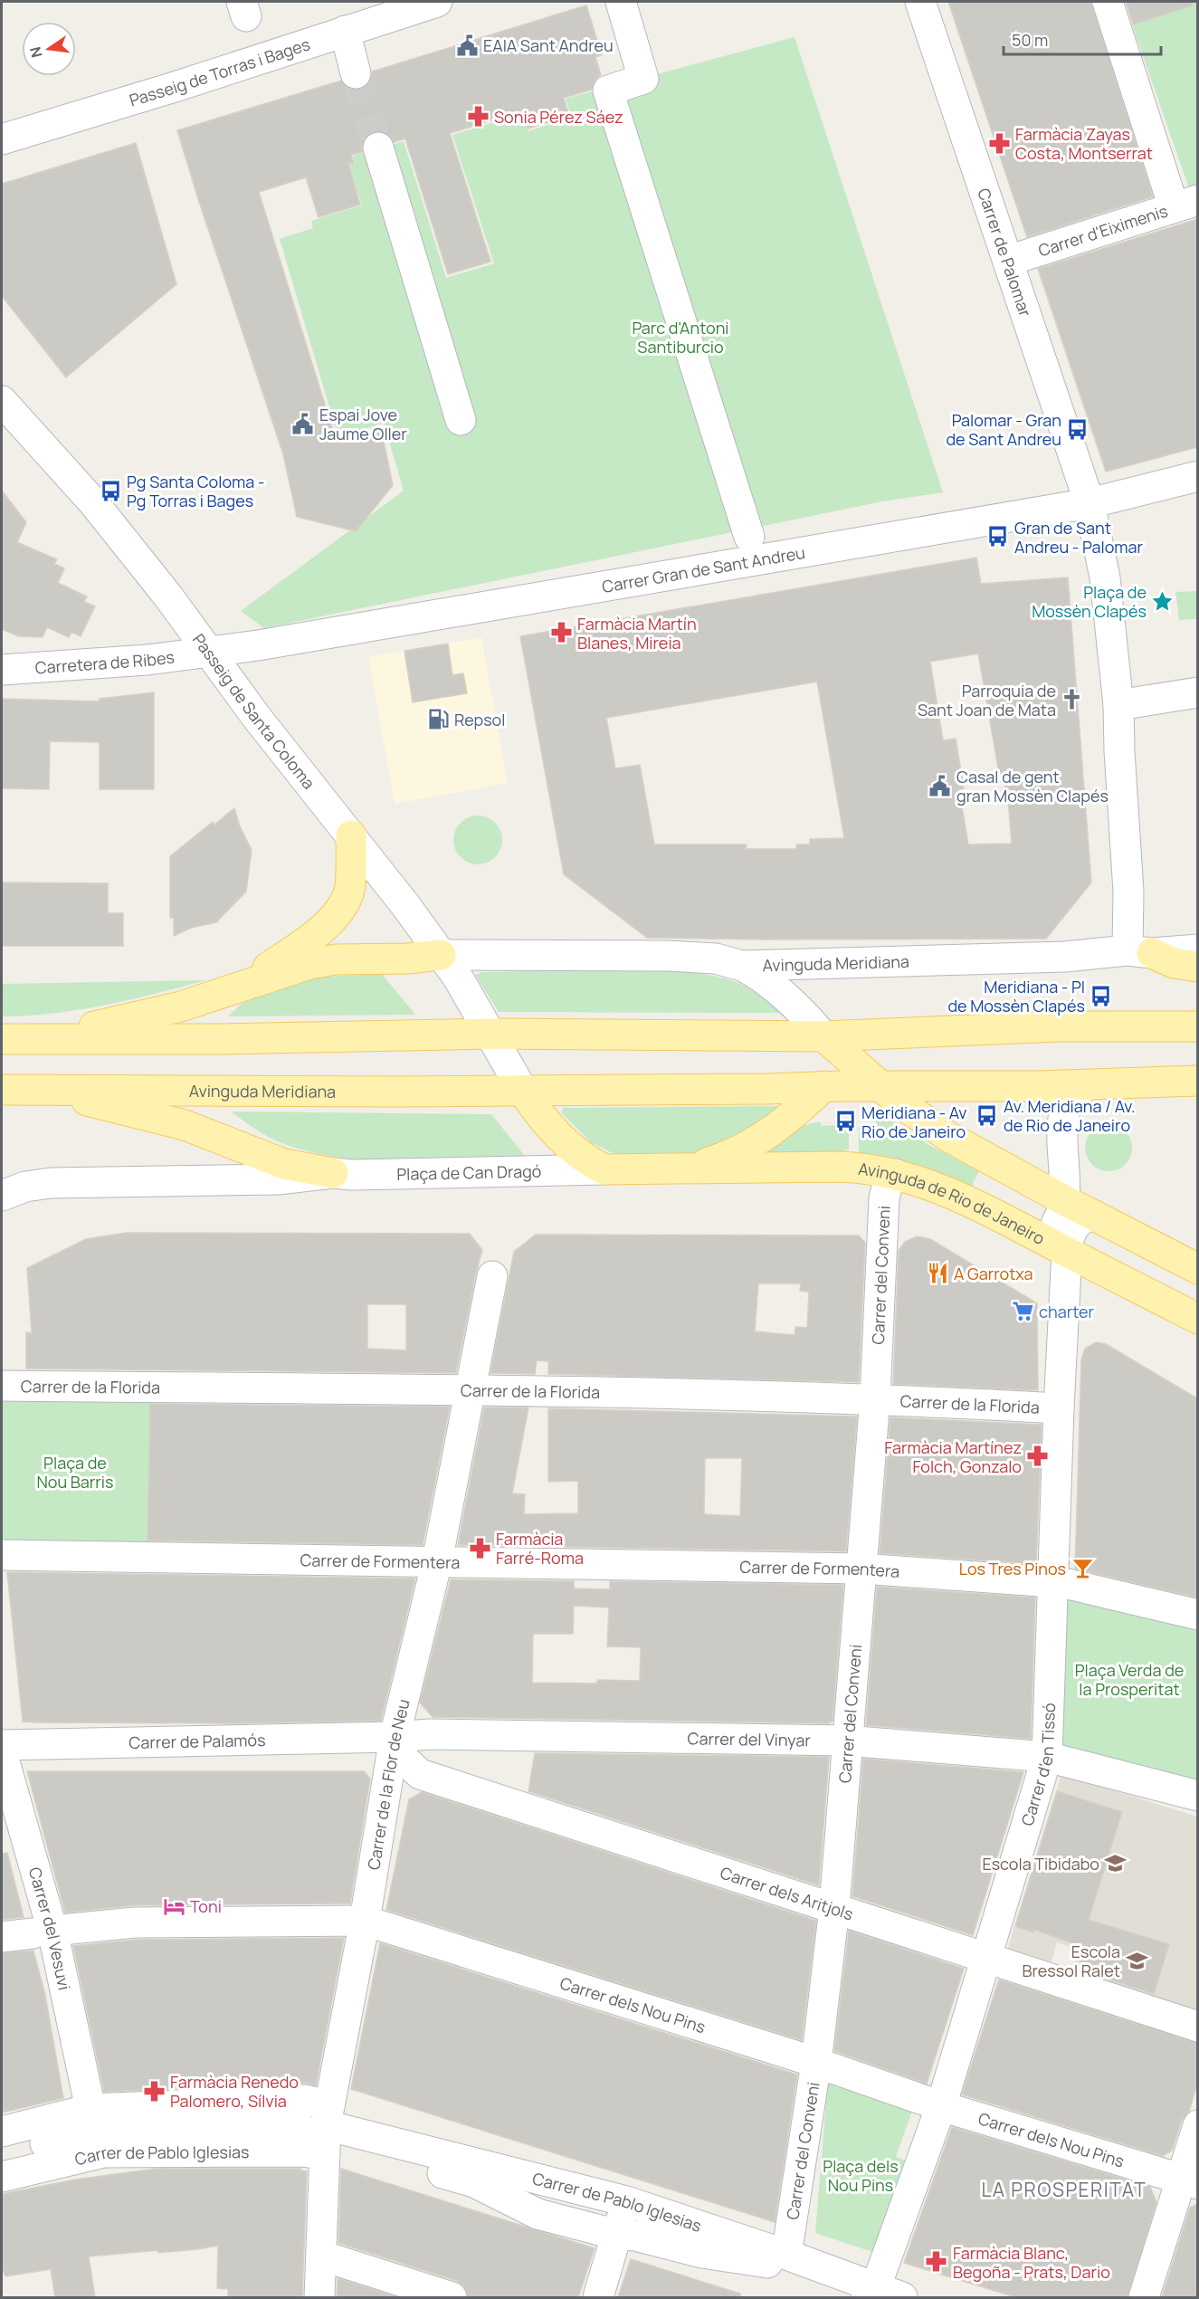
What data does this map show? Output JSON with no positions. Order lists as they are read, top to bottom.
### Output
{
  "streets": {
    "main road": ["Avinguda Meridiana", "Plaça de Can Dragó", "Avinguda de Rio de Janeiro"],
    "street": [
      "Passeig de Torras i Bages",
      "Carrer d'Eiximenis",
      "Carrer de Palomar",
      "Carrer Gran de Sant Andreu",
      "Carretera de Ribes",
      "Passeig de Santa Coloma",
      "Carrer del Conveni",
      "Carrer de la Florida",
      "Carrer de Formentera",
      "Carrer del Vinyar",
      "Carrer de Palamós",
      "Carrer d'en Tissó",
      "Carrer de la Flor de Neu",
      "Carrer dels Aritjols",
      "Carrer del Vesuvi",
      "Carrer dels Nou Pins",
      "Carrer de Pablo Iglesias"
    ]
  },
  "crossings": [
    ["Carrer d'Eiximenis", "Carrer de Palomar"],
    ["Carrer de Palomar", "Carrer Gran de Sant Andreu"],
    ["Carrer Gran de Sant Andreu", "Carretera de Ribes"],
    ["Carrer Gran de Sant Andreu", "Passeig de Santa Coloma"],
    ["Carretera de Ribes", "Passeig de Santa Coloma"],
    ["Passeig de Santa Coloma", "Avinguda Meridiana"],
    ["Avinguda Meridiana", "Plaça de Can Dragó"],
    ["Plaça de Can Dragó", "Avinguda de Rio de Janeiro"],
    ["Avinguda de Rio de Janeiro", "Carrer del Conveni"],
    ["Avinguda de Rio de Janeiro", "Carrer d'en Tissó"],
    ["Carrer del Conveni", "Carrer de la Florida"],
    ["Carrer del Conveni", "Carrer de Formentera"],
    ["Carrer del Conveni", "Carrer del Vinyar"],
    ["Carrer del Conveni", "Carrer dels Aritjols"],
    ["Carrer del Conveni", "Carrer dels Nou Pins"],
    ["Carrer del Conveni", "Carrer de Pablo Iglesias"],
    ["Carrer de la Florida", "Carrer d'en Tissó"],
    ["Carrer de la Florida", "Carrer de la Flor de Neu"],
    ["Carrer de Formentera", "Carrer d'en Tissó"],
    ["Carrer de Formentera", "Carrer de la Flor de Neu"],
    ["Carrer del Vinyar", "Carrer de Palamós"],
    ["Carrer del Vinyar", "Carrer d'en Tissó"],
    ["Carrer del Vinyar", "Carrer de la Flor de Neu"],
    ["Carrer del Vinyar", "Carrer dels Aritjols"],
    ["Carrer de Palamós", "Carrer de la Flor de Neu"],
    ["Carrer de Palamós", "Carrer dels Aritjols"],
    ["Carrer d'en Tissó", "Carrer dels Aritjols"],
    ["Carrer d'en Tissó", "Carrer dels Nou Pins"],
    ["Carrer d'en Tissó", "Carrer de Pablo Iglesias"],
    ["Carrer de la Flor de Neu", "Carrer dels Aritjols"],
    ["Carrer de la Flor de Neu", "Carrer dels Nou Pins"],
    ["Carrer de la Flor de Neu", "Carrer de Pablo Iglesias"],
    ["Carrer del Vesuvi", "Carrer dels Nou Pins"],
    ["Carrer del Vesuvi", "Carrer de Pablo Iglesias"]
  ],
  "districts": ["LA PROSPERITAT"],
  "parks": [
    "Parc d'Antoni Santiburcio",
    "Plaça de Nou Barris",
    "Plaça Verda de la Prosperitat",
    "Plaça dels Nou Pins"
  ],
  "places": {
    "public building": ["EAIA Sant Andreu", "Espai Jove Jaume Oller", "Casal de gent gran Mossèn Clapés"],
    "pharmacy": [
      "Sonia Pérez Sáez",
      "Farmàcia Zayas Costa, Montserrat",
      "Farmàcia Martín Blanes, Mireia",
      "Farmàcia Martínez Folch, Gonzalo",
      "Farmàcia Farré-Roma",
      "Farmàcia Renedo Palomero, Sílvia",
      "Farmàcia Blanc, Begoña - Prats, Dario"
    ],
    "bus stop": [
      "Palomar - Gran de Sant Andreu",
      "Pg Santa Coloma - Pg Torras i Bages",
      "Gran de Sant Andreu - Palomar",
      "Meridiana - Pl de Mossèn Clapés",
      "Av. Meridiana / Av. de Rio de Janeiro",
      "Meridiana - Av Rio de Janeiro"
    ],
    "place": ["Plaça de Mossèn Clapés"],
    "church": ["Parroquia de Sant Joan de Mata"],
    "fuel station": ["Repsol"],
    "restaurant": ["A Garrotxa"],
    "supermarket": ["charter"],
    "bar": ["Los Tres Pinos"],
    "school or university": ["Escola Tibidabo", "Escola Bressol Ralet"],
    "hotel": ["Toni"]
  },
  "scale_bar": "50 m",
  "north": "left"
}
